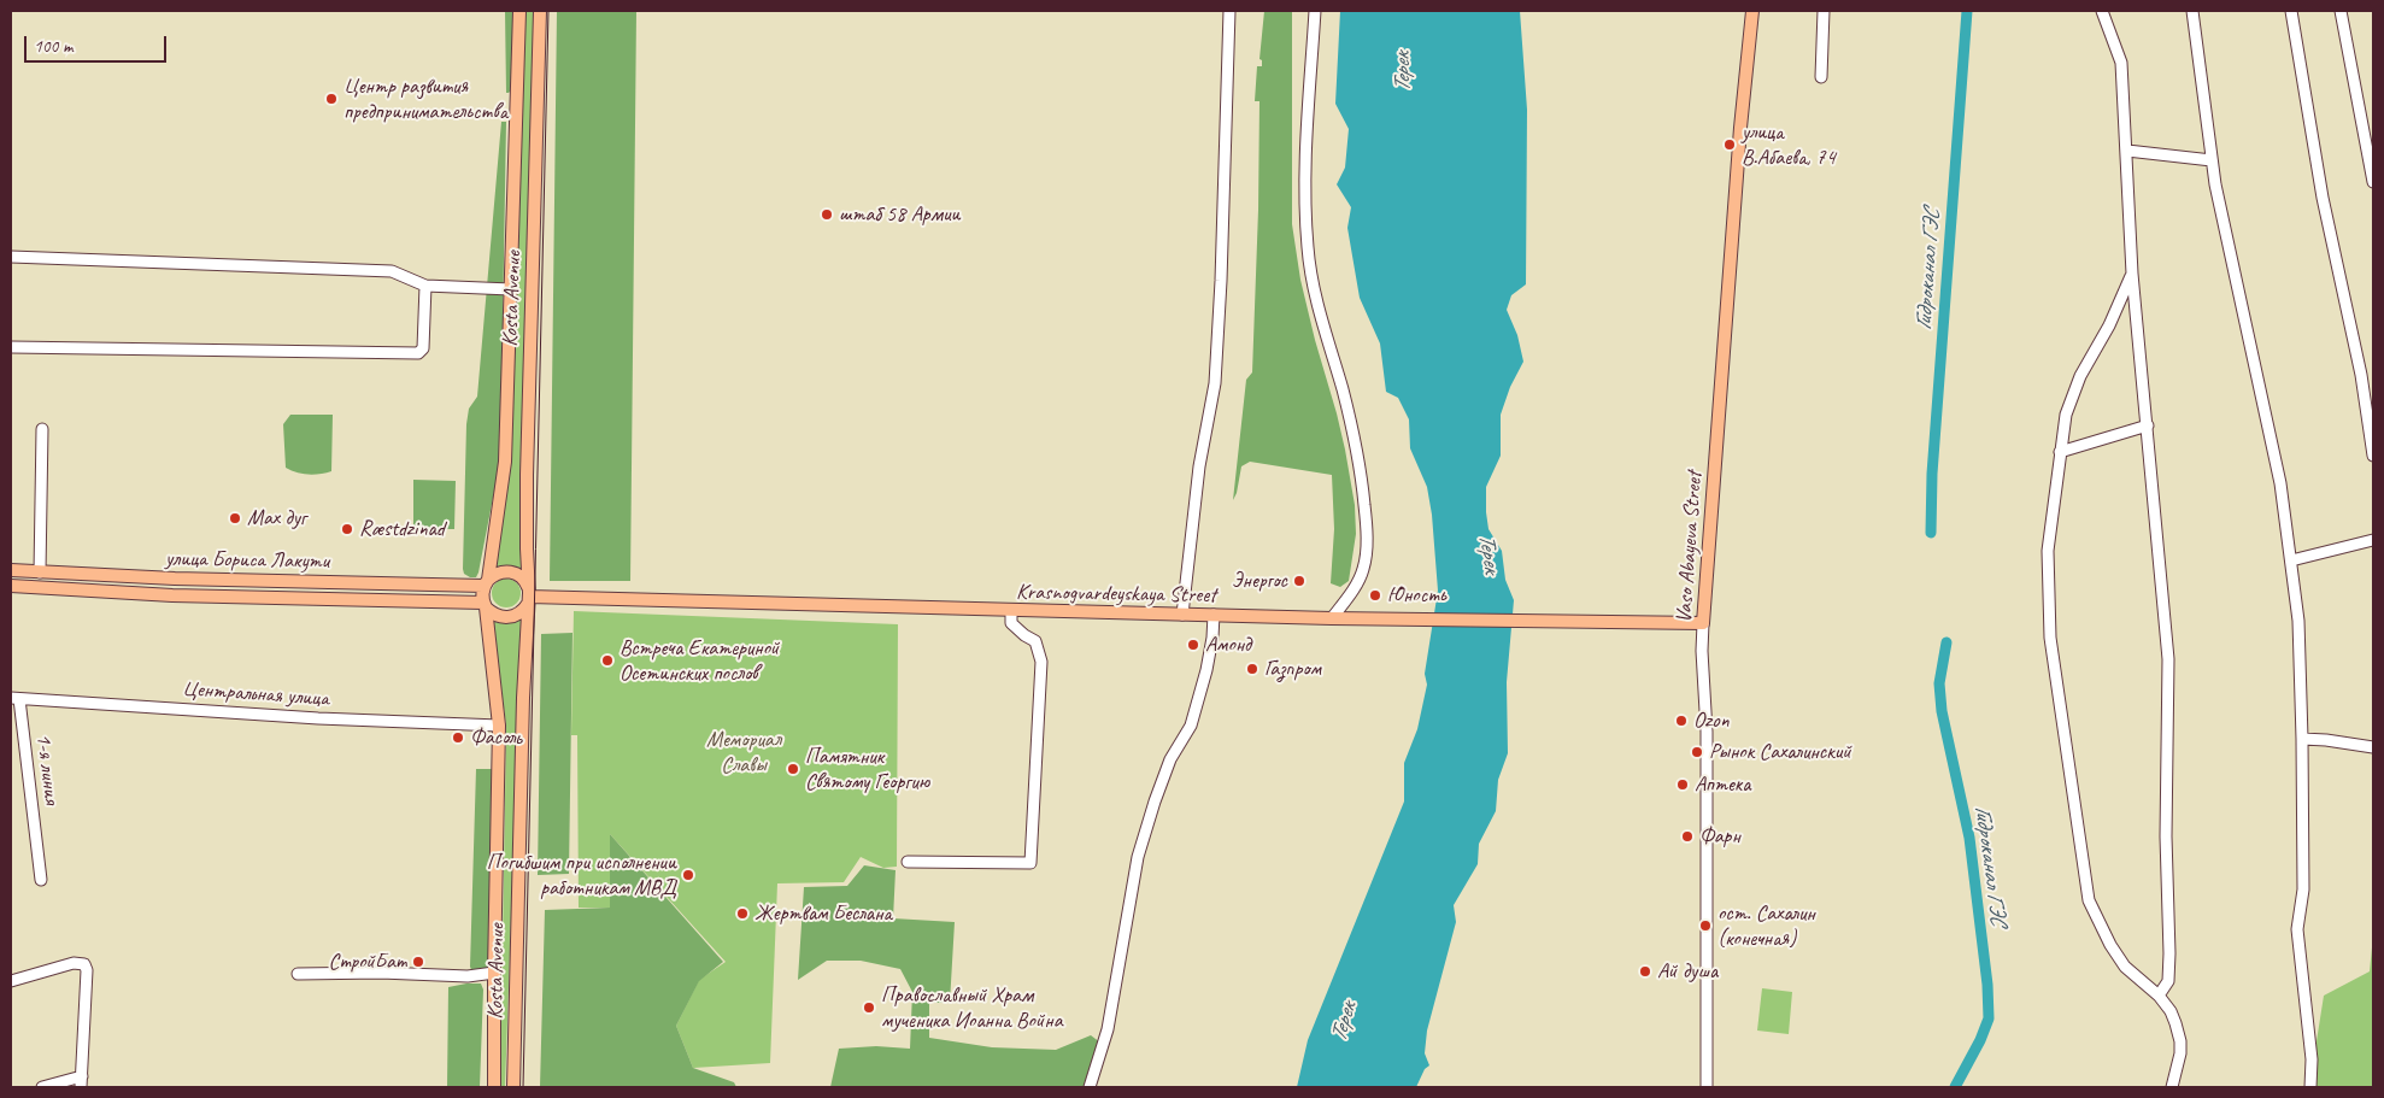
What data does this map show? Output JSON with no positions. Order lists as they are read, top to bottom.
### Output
{
  "streets": {
    "main road": [
      "Kosta Avenue",
      "Vaso Abayeva Street",
      "улица Бориса Лакути",
      "Krasnogvardeyskaya Street"
    ],
    "street": ["Центральная улица", "1-я линия"]
  },
  "crossings": [
    ["Kosta Avenue", "улица Бориса Лакути"],
    ["Kosta Avenue", "Krasnogvardeyskaya Street"],
    ["Kosta Avenue", "Центральная улица"],
    ["Vaso Abayeva Street", "Krasnogvardeyskaya Street"],
    ["улица Бориса Лакути", "Krasnogvardeyskaya Street"],
    ["Центральная улица", "1-я линия"]
  ],
  "water": ["Терек", "Гидроканал ГЭС"],
  "parks": ["Мемориал Славы"],
  "places": [
    "Центр развития предпринимательства",
    "улица В.Абаева, 74",
    "штаб 58 Армии",
    "Мах дуг",
    "Ræstdzinad",
    "Энергос",
    "Юность",
    "Амонд",
    "Встреча Екатериной Осетинских послов",
    "Газпром",
    "Ozon",
    "Фасоль",
    "Рынок Сахалинский",
    "Памятник Святому Георгию",
    "Аптека",
    "Фарн",
    "Погибшим при исполнении работникам МВД",
    "Жертвам Беслана",
    "ост. Сахалин (конечная)",
    "СтройБат",
    "Ай душа",
    "Православный Храм мученика Иоанна Война"
  ],
  "scale_bar": "100 m"
}
